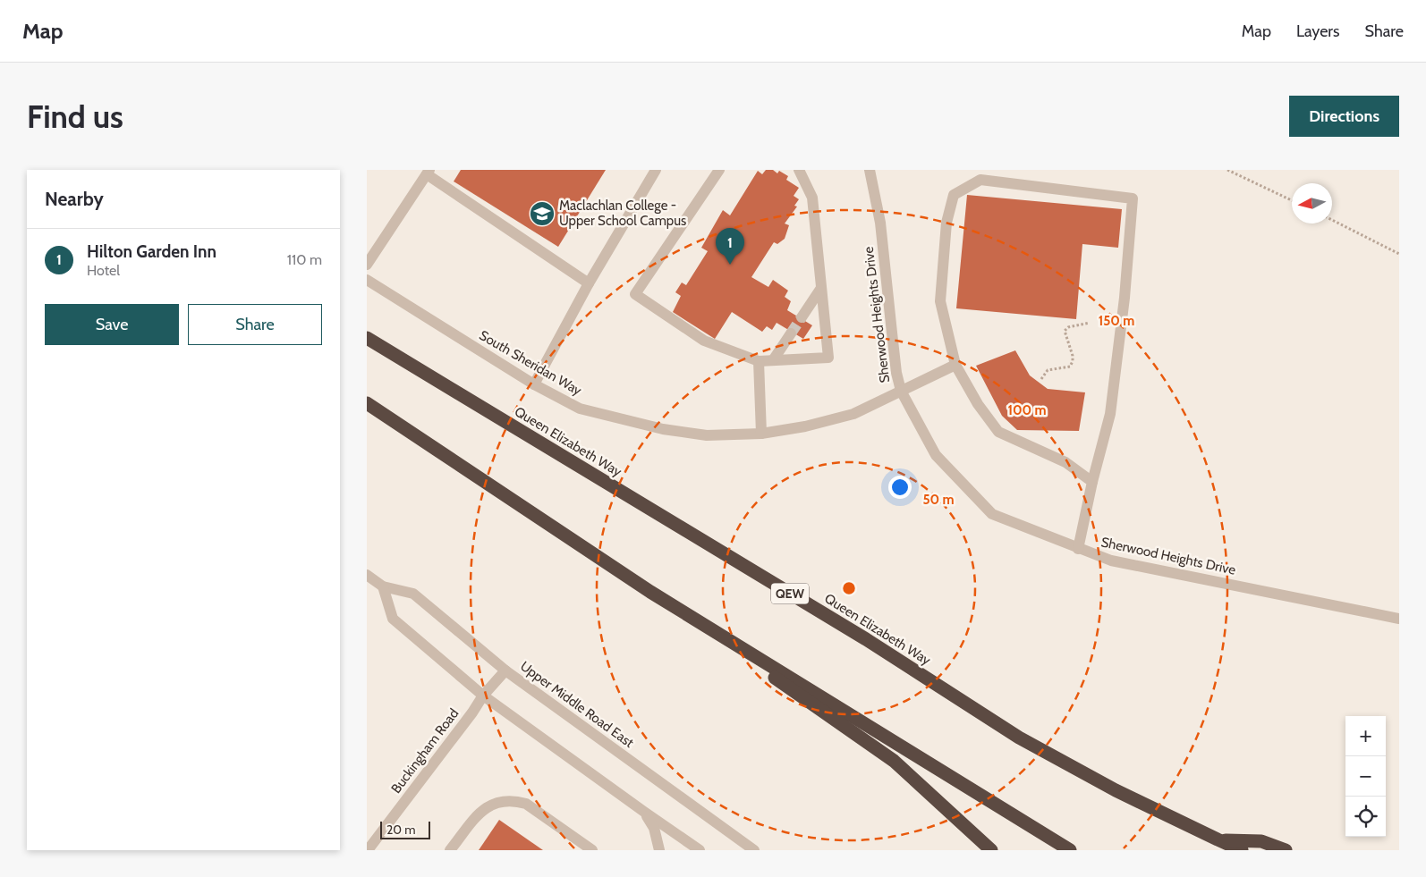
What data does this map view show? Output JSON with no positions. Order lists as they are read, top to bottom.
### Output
{
  "streets": {
    "highway": ["Queen Elizabeth Way", "QEW"],
    "street": [
      "Sherwood Heights Drive",
      "South Sheridan Way",
      "Upper Middle Road East",
      "Buckingham Road"
    ]
  },
  "crossings": [
    ["Sherwood Heights Drive", "South Sheridan Way"],
    ["Upper Middle Road East", "Buckingham Road"]
  ],
  "places": {
    "school or university": ["Maclachlan College - Upper School Campus"]
  },
  "scale_bar": "20 m",
  "north": "left",
  "page": {
    "header": "Map",
    "nav": ["Map", "Layers", "Share"],
    "buttons": [
      "Directions",
      ["Save", "Share"]
    ],
    "title": "Find us",
    "heading": "Nearby",
    "list": [
      {
        "mark": "1",
        "name": "Hilton Garden Inn",
        "note": "Hotel",
        "value": "110 m"
      }
    ],
    "pins": "1",
    "map_buttons": ["+", "−"],
    "scale": "20 m"
  },
  "rings": ["150 m", "100 m", "50 m"]
}
